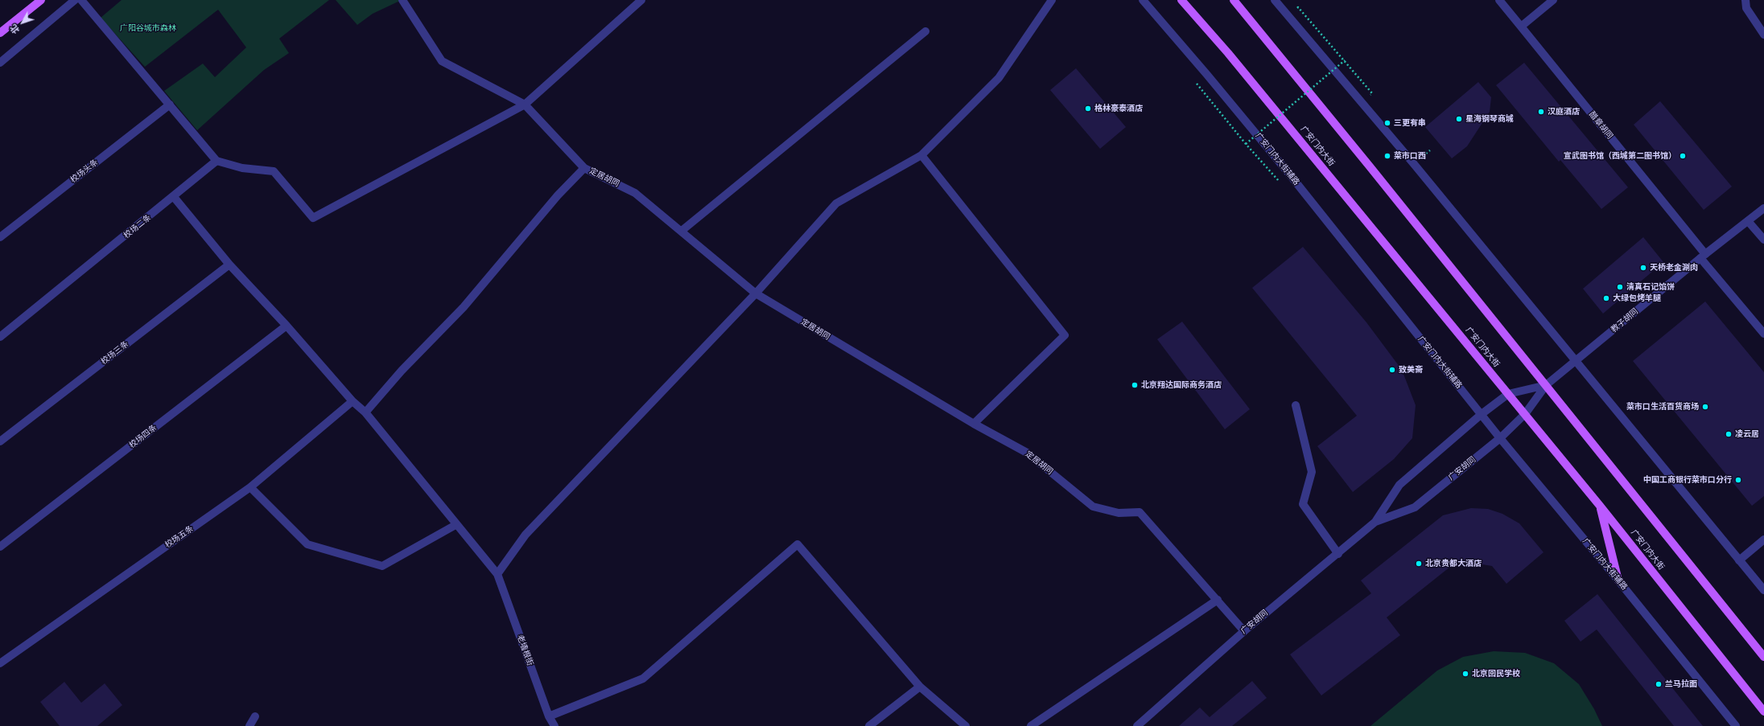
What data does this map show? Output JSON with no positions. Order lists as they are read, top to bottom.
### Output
{
  "streets": {
    "main road": ["广安门内大街"],
    "street": [
      "醋章胡同",
      "广安门内大街辅路",
      "校场头条",
      "定居胡同",
      "校场二条",
      "教子胡同",
      "校场三条",
      "校场四条",
      "广安胡同",
      "校场五条",
      "老墙根街"
    ]
  },
  "crossings": [
    ["醋章胡同", "教子胡同"],
    ["广安门内大街", "广安胡同"],
    ["广安门内大街辅路", "广安胡同"],
    ["定居胡同", "广安胡同"],
    ["教子胡同", "广安胡同"]
  ],
  "parks": ["广阳谷城市森林"],
  "places": [
    "格林豪泰酒店",
    "汉庭酒店",
    "星海钢琴商城",
    "三更有串",
    "菜市口西",
    "宣武图书馆（西城第二图书馆）",
    "天桥老金涮肉",
    "清真石记馅饼",
    "大绿包烤羊腿",
    "致美斋",
    "北京翔达国际商务酒店",
    "菜市口生活百货商场",
    "凌云居",
    "中国工商银行菜市口分行",
    "北京贵都大酒店",
    "北京回民学校",
    "兰马拉面"
  ],
  "north": "bottom left"
}
